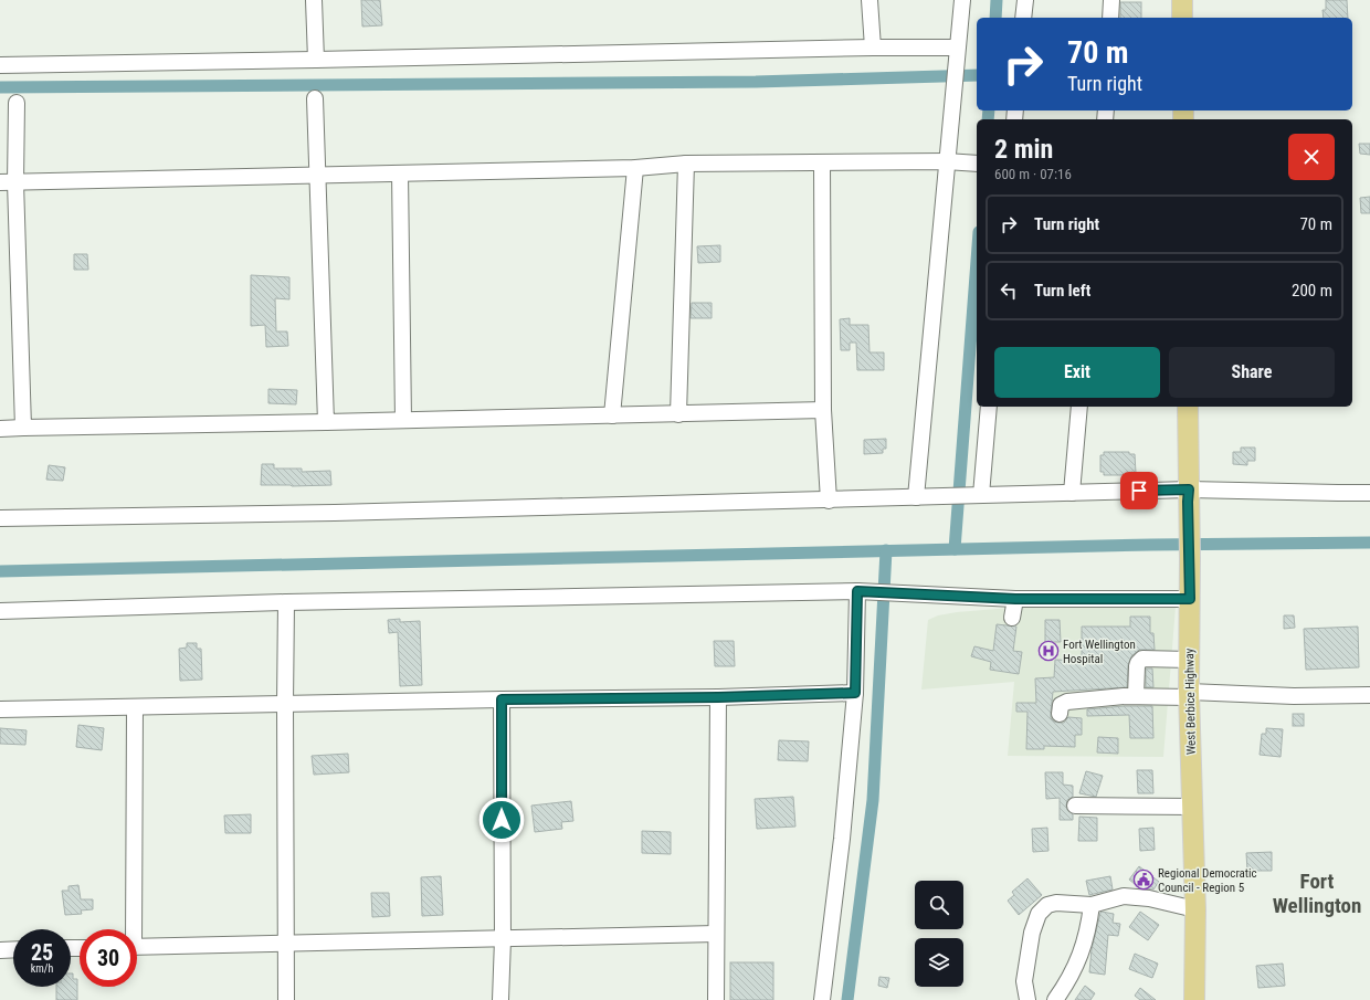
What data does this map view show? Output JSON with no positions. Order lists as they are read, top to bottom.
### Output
{
  "streets": {
    "main road": ["West Berbice Highway"]
  },
  "districts": ["Fort Wellington"],
  "places": {
    "hospital": ["Fort Wellington Hospital"],
    "public building": ["Regional Democratic Council - Region 5"]
  },
  "page": {
    "turn": ["70 m", "Turn right"],
    "heading": ["2 min", "600 m · 07:16"],
    "list": [
      {
        "name": "Turn right",
        "value": "70 m"
      },
      {
        "name": "Turn left",
        "value": "200 m"
      }
    ],
    "buttons": ["Exit", "Share"],
    "speed": "25 km/h",
    "limit": "30"
  }
}
